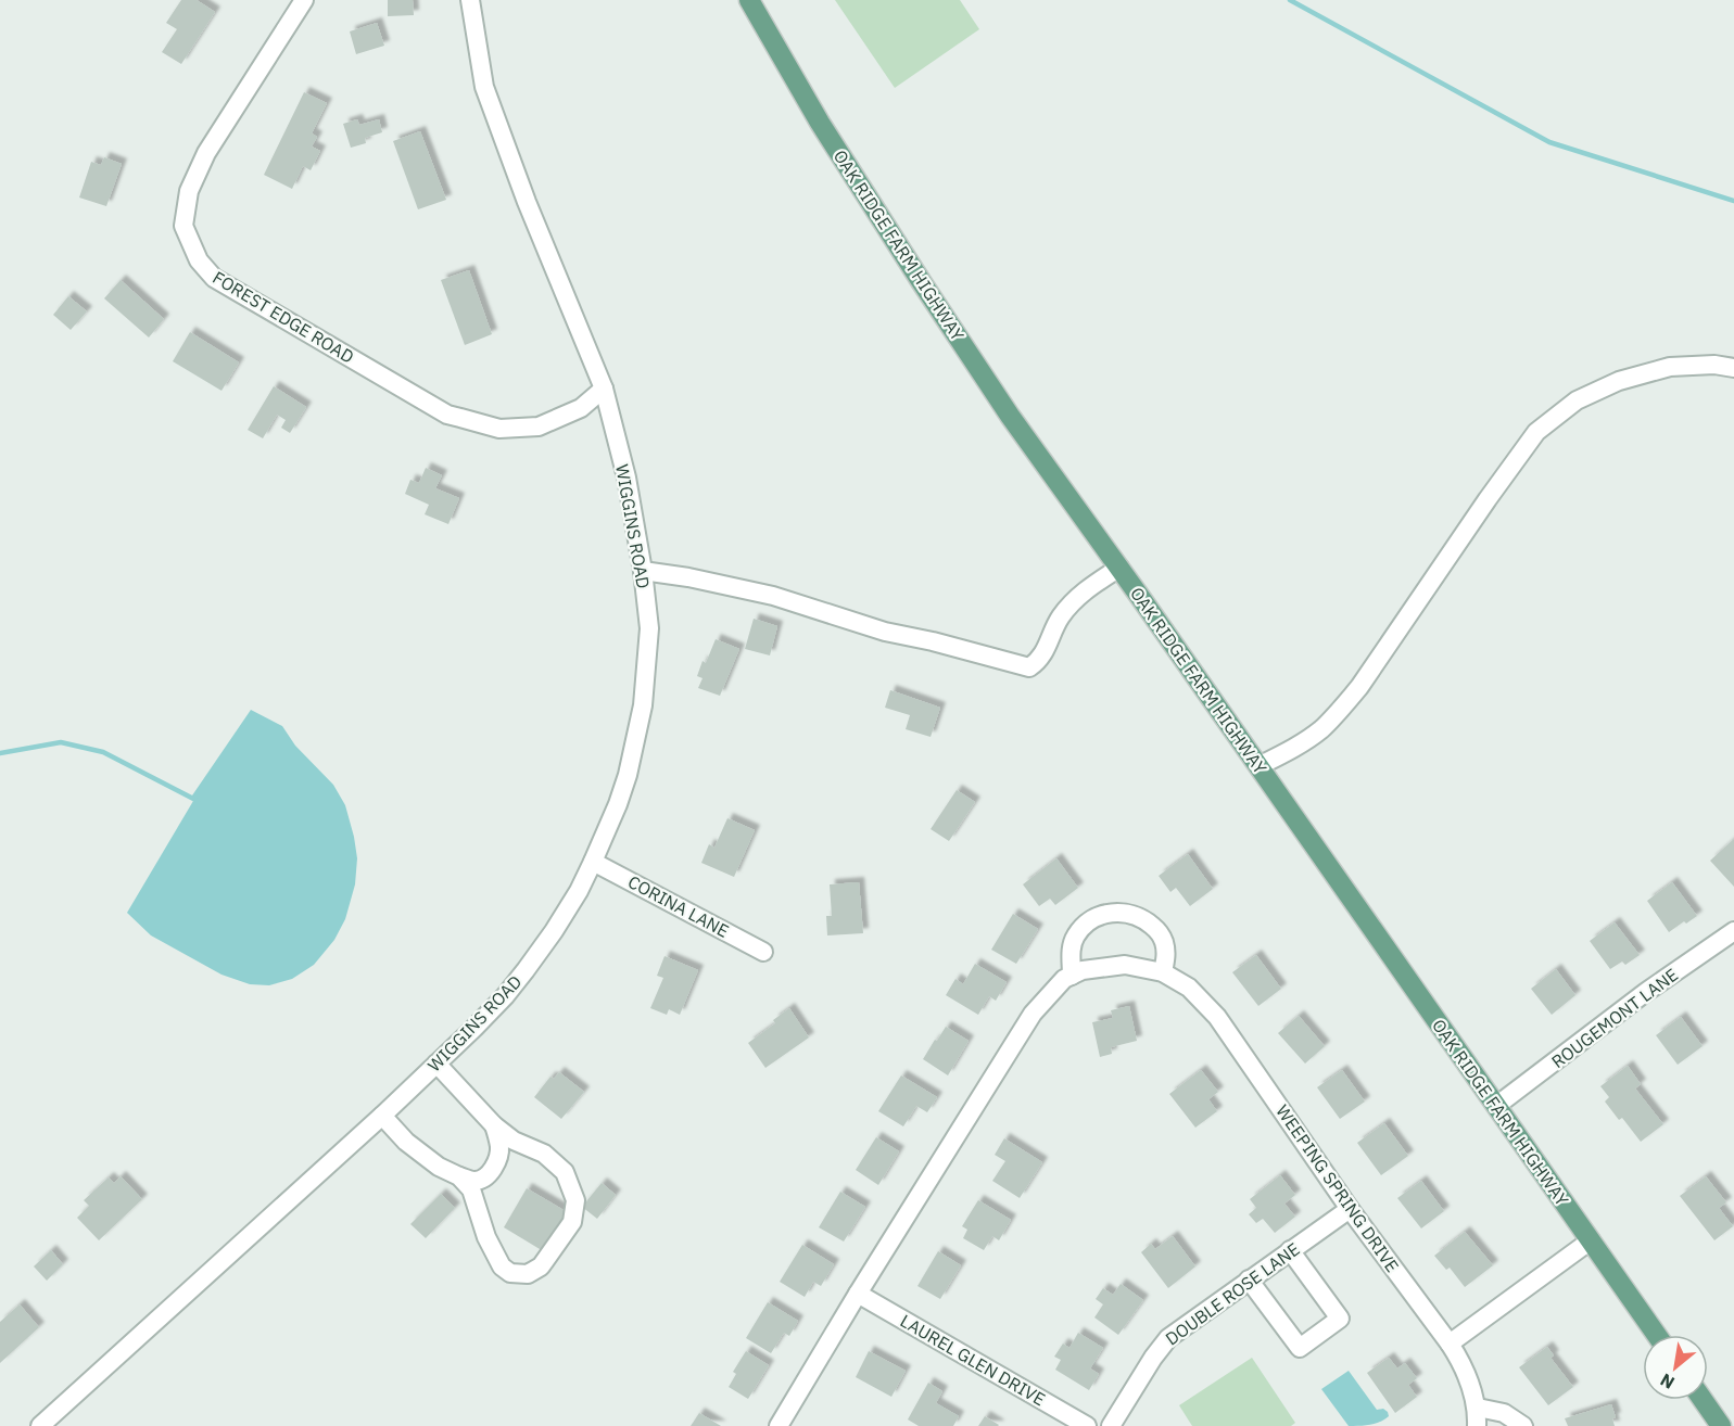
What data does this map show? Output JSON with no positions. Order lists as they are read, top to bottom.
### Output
{
  "streets": {
    "main road": ["OAK RIDGE FARM HIGHWAY"],
    "street": [
      "FOREST EDGE ROAD",
      "WIGGINS ROAD",
      "CORINA LANE",
      "ROUGEMONT LANE",
      "WEEPING SPRING DRIVE",
      "DOUBLE ROSE LANE",
      "LAUREL GLEN DRIVE"
    ]
  },
  "crossings": [
    ["OAK RIDGE FARM HIGHWAY", "ROUGEMONT LANE"],
    ["FOREST EDGE ROAD", "WIGGINS ROAD"],
    ["WIGGINS ROAD", "CORINA LANE"],
    ["WEEPING SPRING DRIVE", "DOUBLE ROSE LANE"],
    ["WEEPING SPRING DRIVE", "LAUREL GLEN DRIVE"]
  ],
  "north": "bottom left"
}
